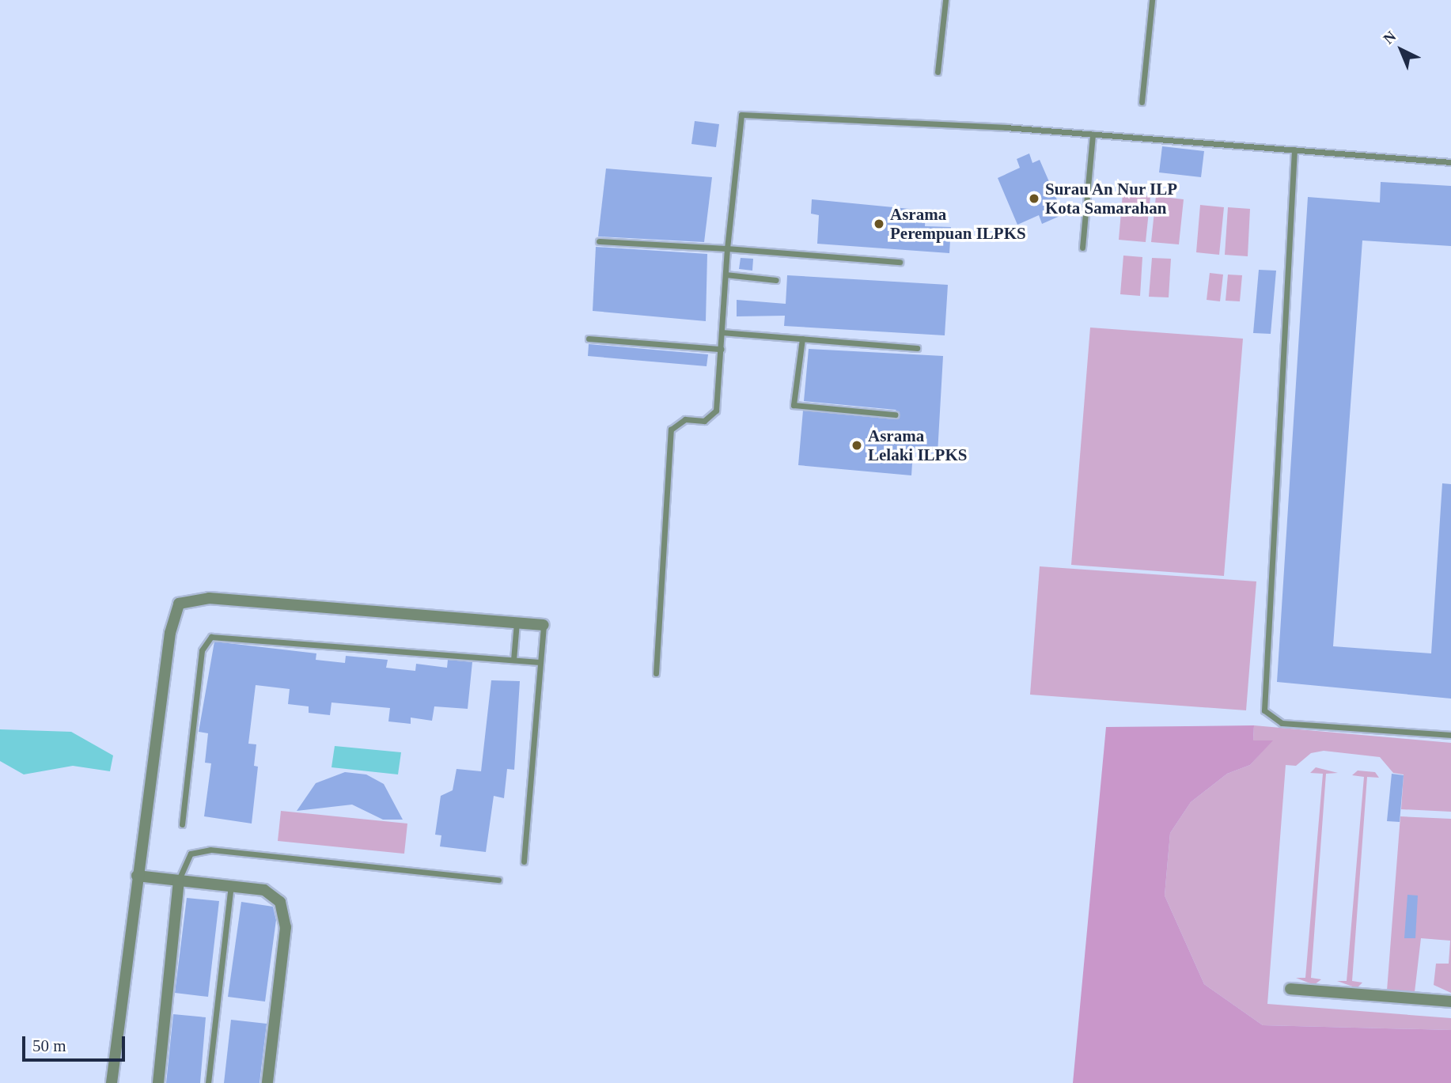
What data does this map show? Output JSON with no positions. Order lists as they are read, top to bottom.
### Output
{
  "places": ["Surau An Nur ILP Kota Samarahan", "Asrama Perempuan ILPKS", "Asrama Lelaki ILPKS"],
  "scale_bar": "50 m",
  "north": "top left"
}
